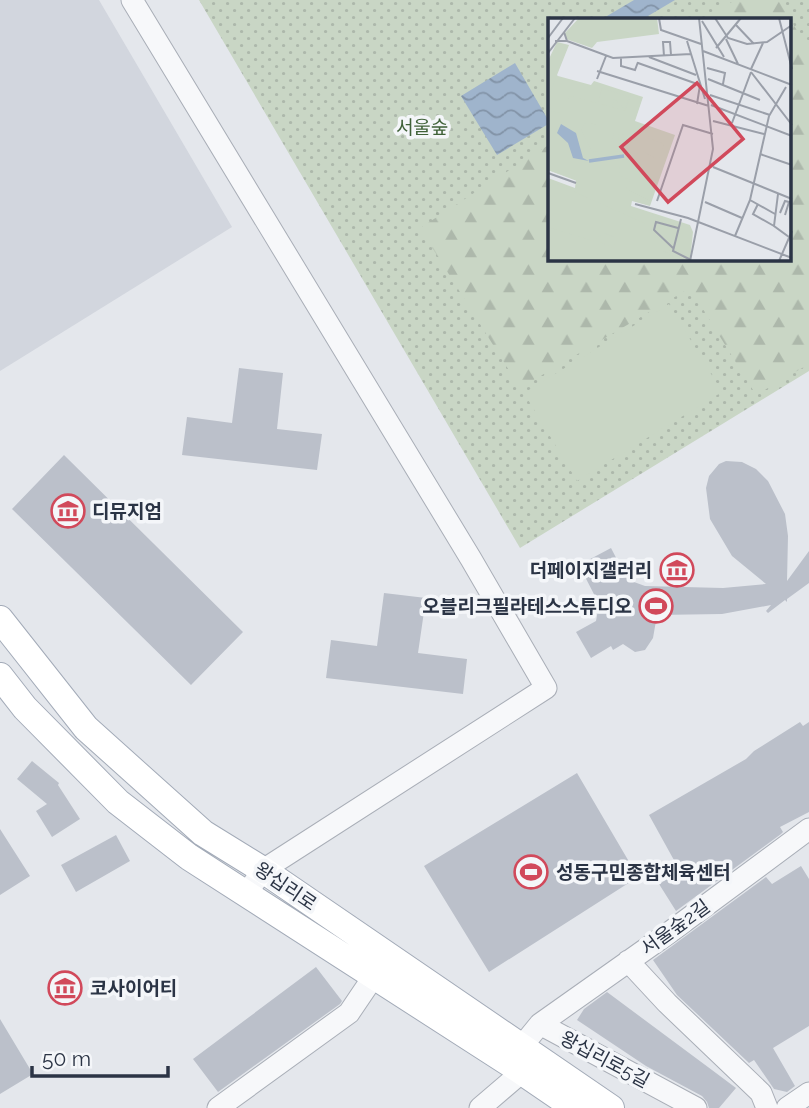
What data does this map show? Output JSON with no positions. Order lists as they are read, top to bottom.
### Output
{
  "streets": {
    "main road": ["왕십리로"],
    "street": ["서울숲2길", "왕십리로5길"]
  },
  "crossings": [
    ["왕십리로", "왕십리로5길"],
    ["서울숲2길", "왕십리로5길"]
  ],
  "parks": ["서울숲"],
  "places": {
    "museum": ["디뮤지엄", "더페이지갤러리", "코사이어티"],
    "sports": ["오블리크필라테스스튜디오", "성동구민종합체육센터"]
  },
  "scale_bar": "50 m"
}
